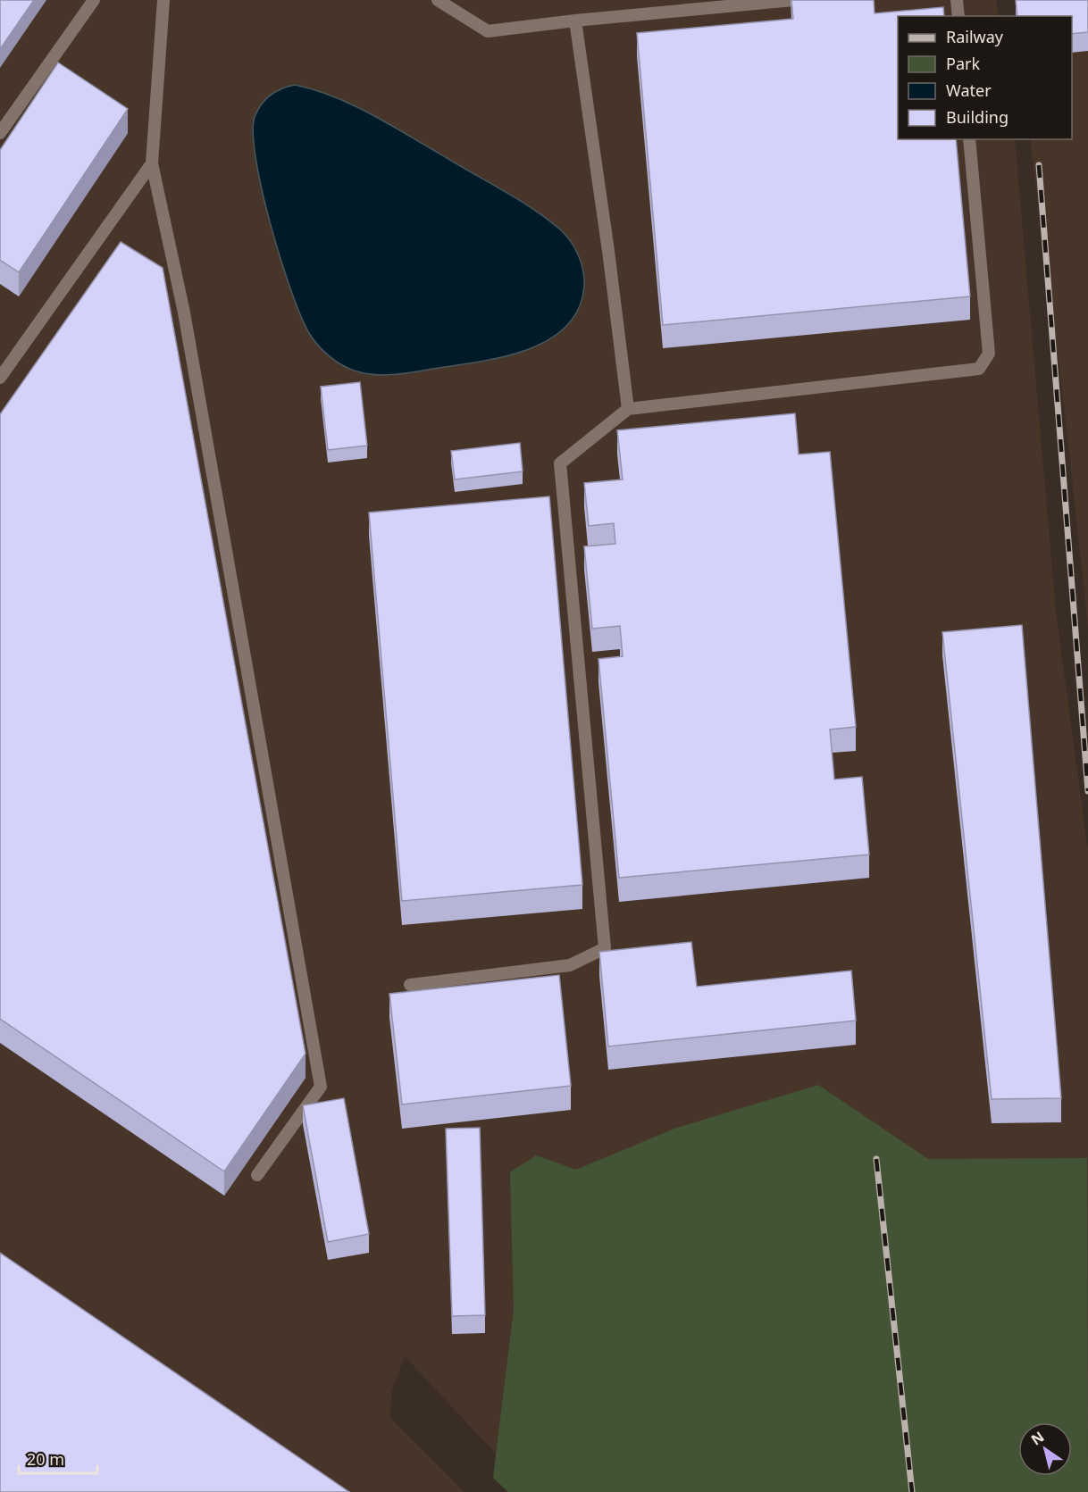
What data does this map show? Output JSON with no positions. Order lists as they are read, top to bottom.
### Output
{
  "legend": [
    "Railway",
    "Park",
    "Water",
    "Building"
  ],
  "scale_bar": "20 m",
  "north": "top left"
}
